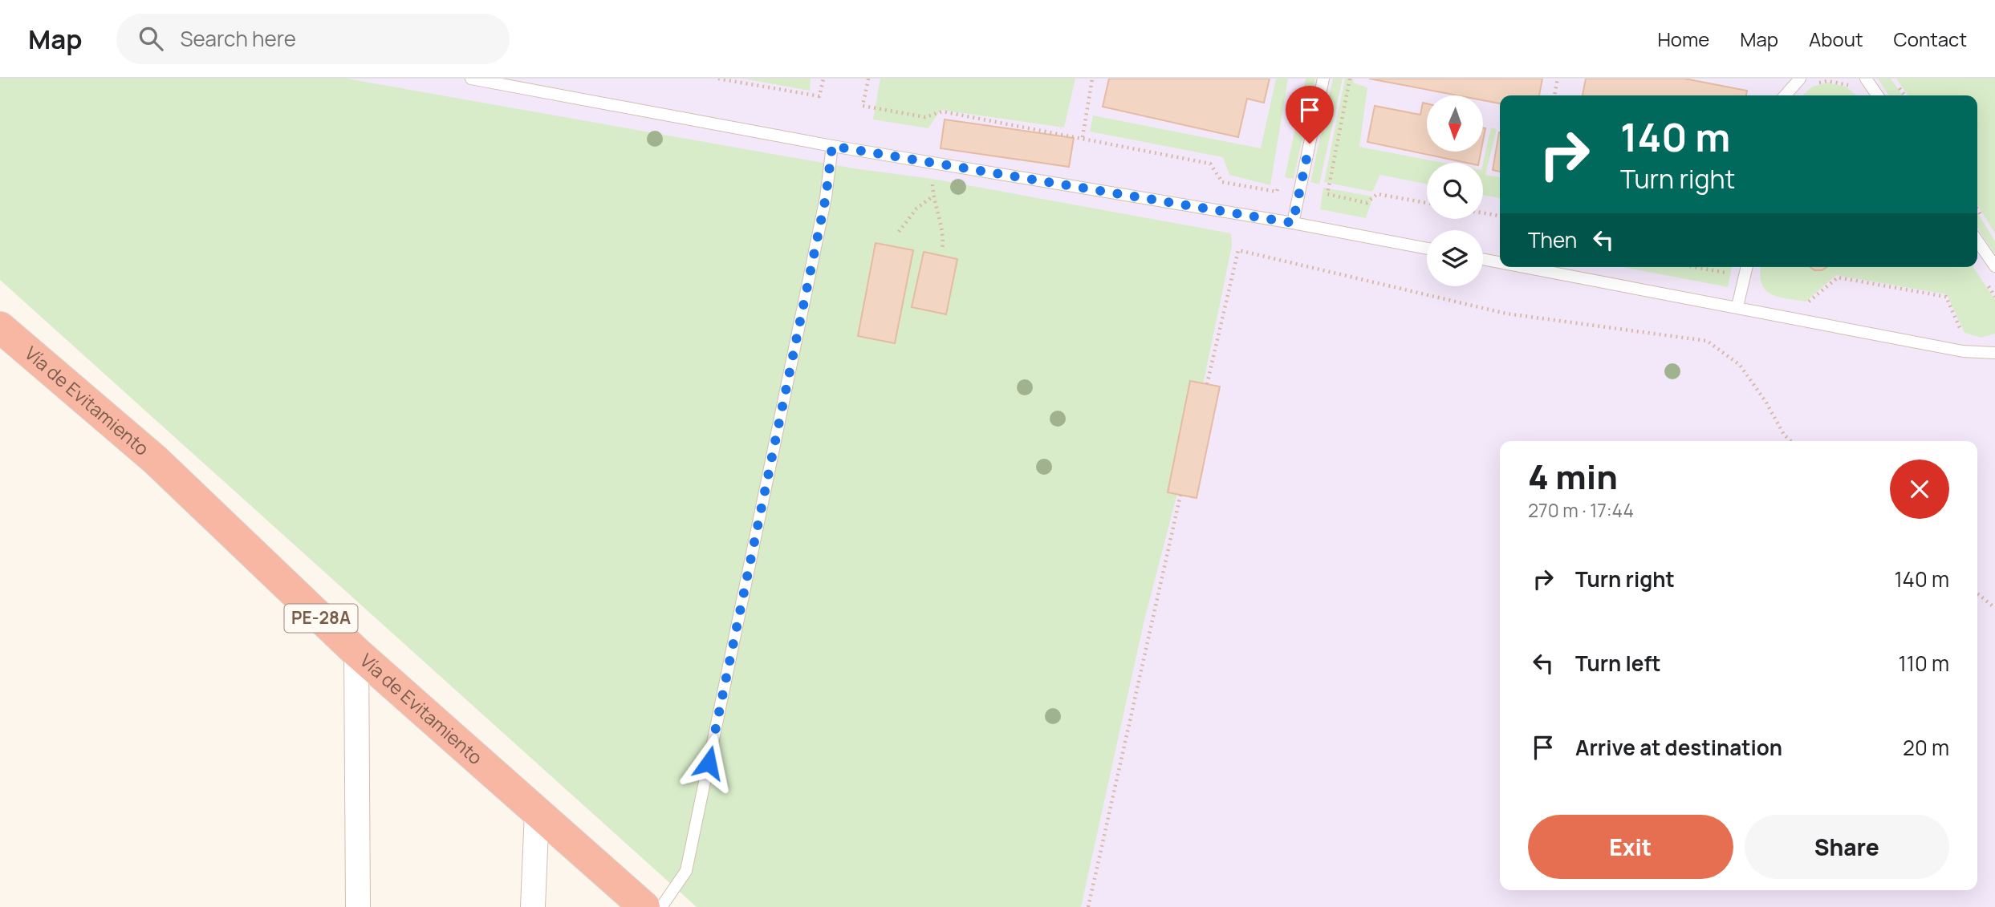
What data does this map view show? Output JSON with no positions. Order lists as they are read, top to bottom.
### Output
{
  "streets": {
    "highway": ["Vía de Evitamiento", "PE-28A"]
  },
  "north": "bottom",
  "page": {
    "header": "Map",
    "search": "Search here",
    "nav": [
      "Home",
      "Map",
      "About",
      "Contact"
    ],
    "turn": ["140 m", "Turn right"],
    "then": "Then",
    "heading": ["4 min", "270 m · 17:44"],
    "list": [
      {
        "name": "Turn right",
        "value": "140 m"
      },
      {
        "name": "Turn left",
        "value": "110 m"
      },
      {
        "name": "Arrive at destination",
        "value": "20 m"
      }
    ],
    "buttons": ["Exit", "Share"]
  }
}
